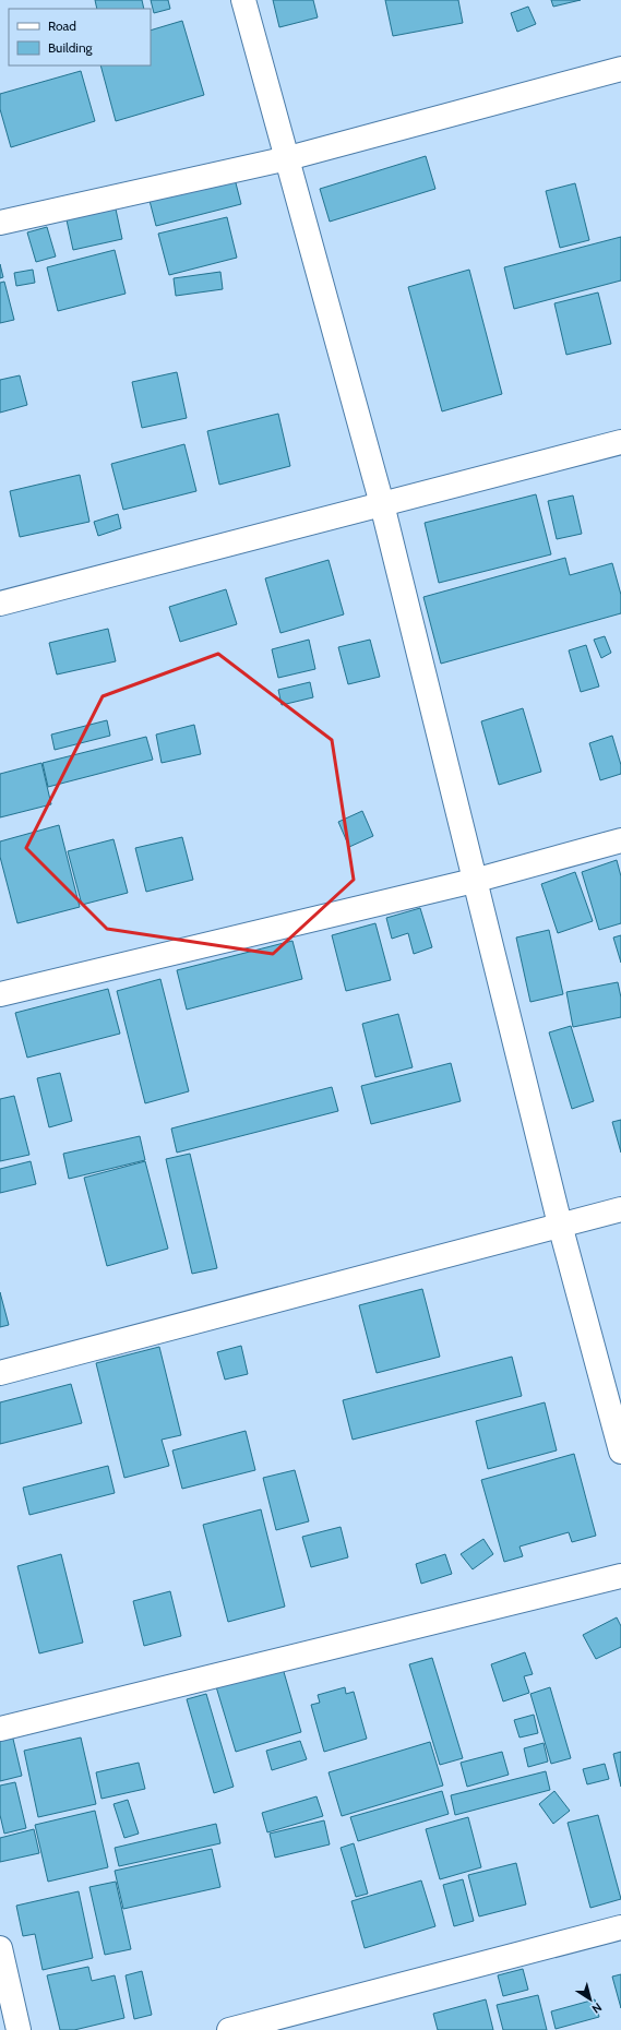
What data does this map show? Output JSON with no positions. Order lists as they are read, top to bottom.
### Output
{
  "legend": ["Road", "Building"],
  "north": "bottom right"
}
